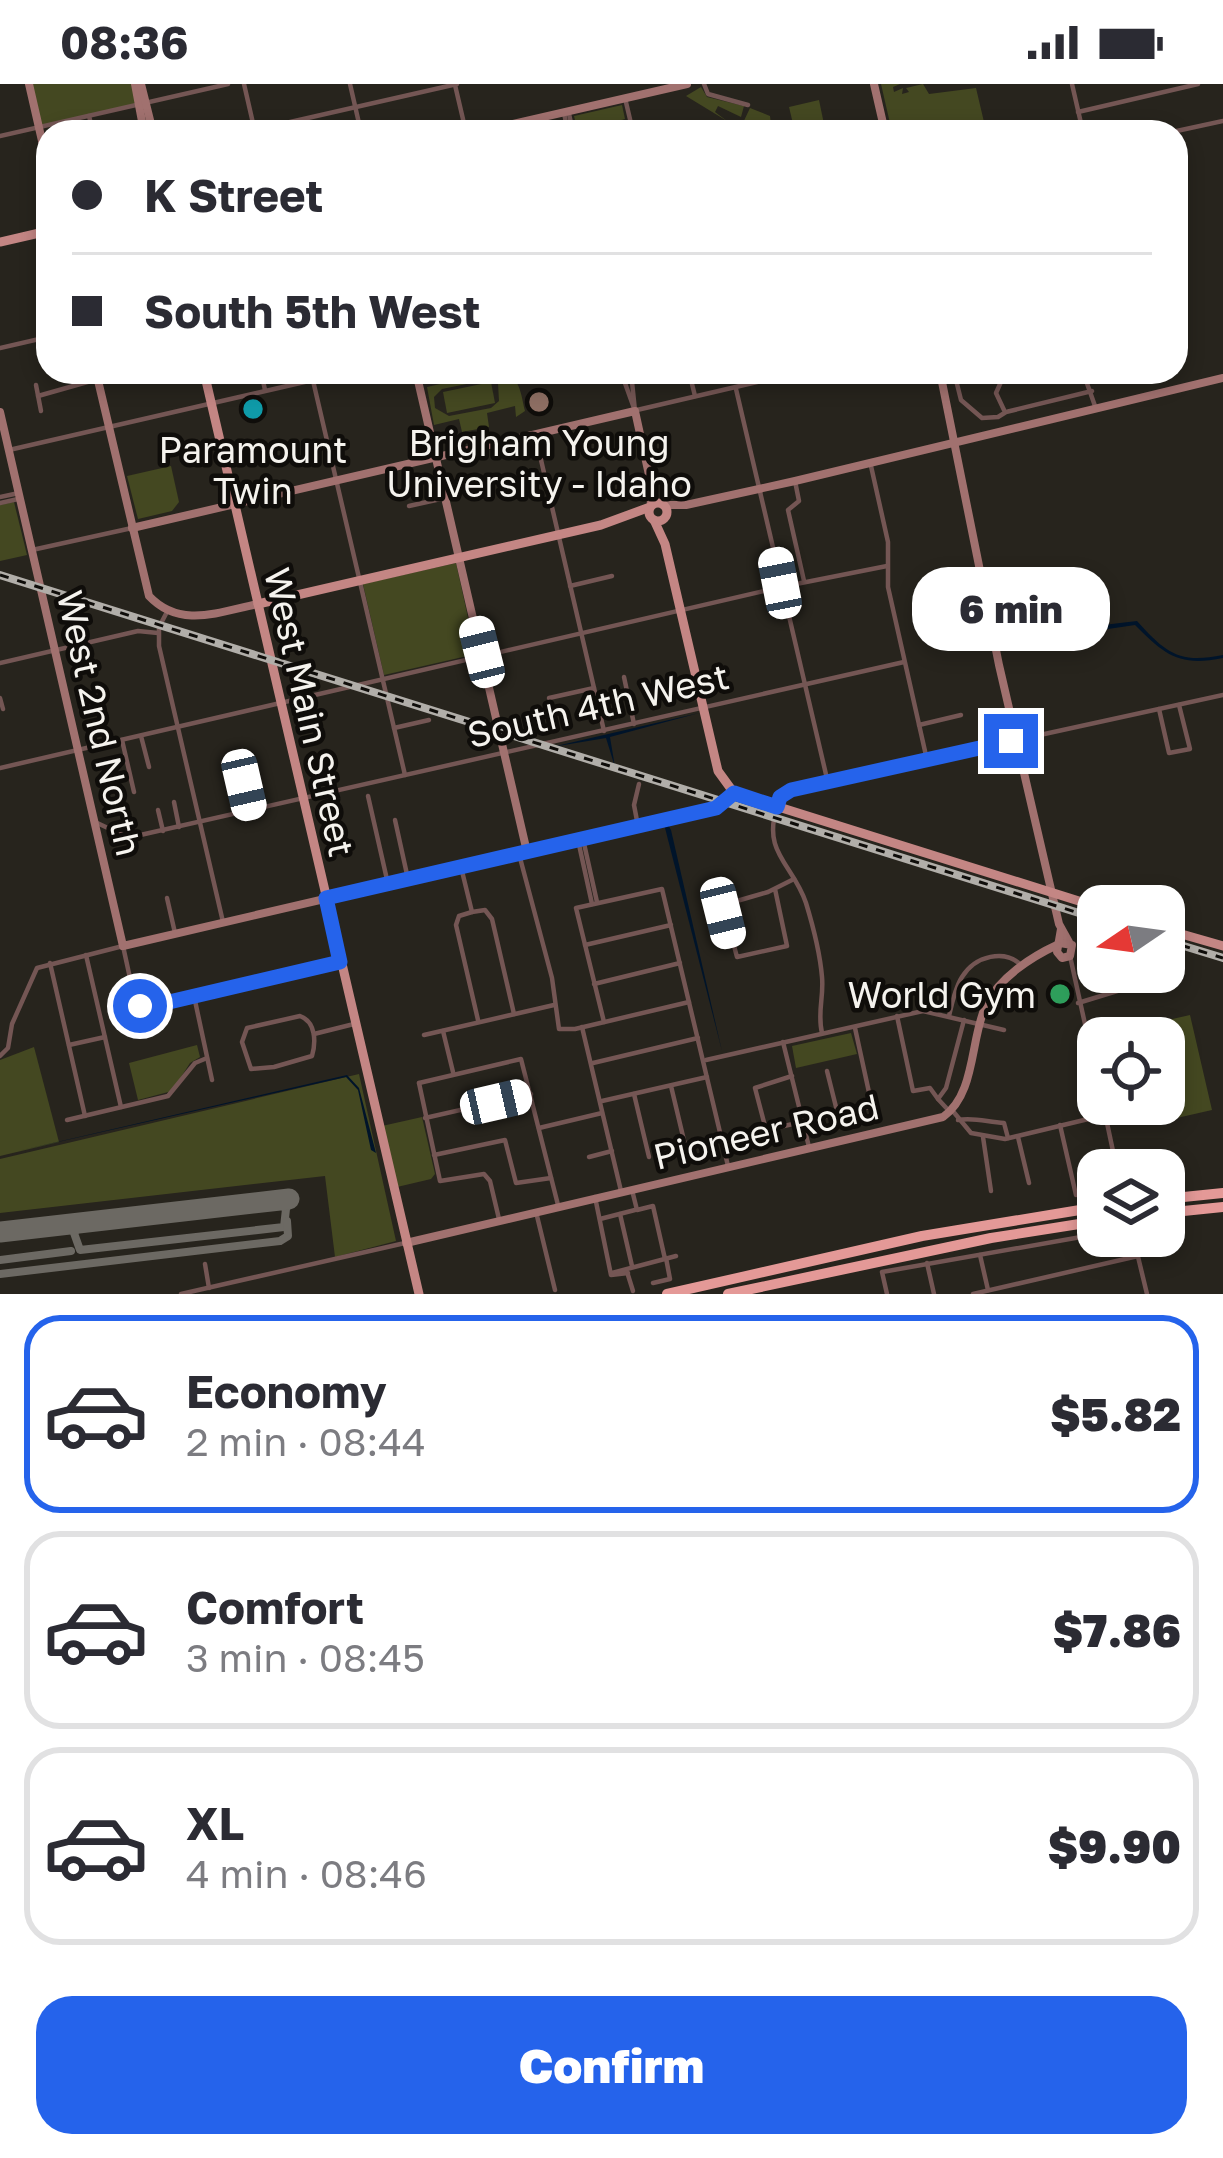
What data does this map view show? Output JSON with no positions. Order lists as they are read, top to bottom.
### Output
{
  "streets": {
    "main road": ["West Main Street"],
    "street": ["South 4th West", "West 2nd North", "Pioneer Road"]
  },
  "crossings": [
    ["South 4th West", "West Main Street"],
    ["South 4th West", "West 2nd North"],
    ["West Main Street", "Pioneer Road"]
  ],
  "places": ["Brigham Young University - Idaho", "Paramount Twin", "World Gym"],
  "north": "left",
  "page": {
    "status": "08:36",
    "banner": ["K Street", "South 5th West"],
    "bubble": "6 min",
    "list": [
      {
        "name": "Economy",
        "note": "2 min · 08:44",
        "value": "$5.82"
      },
      {
        "name": "Comfort",
        "note": "3 min · 08:45",
        "value": "$7.86"
      },
      {
        "name": "XL",
        "note": "4 min · 08:46",
        "value": "$9.90"
      }
    ],
    "buttons": "Confirm"
  }
}
